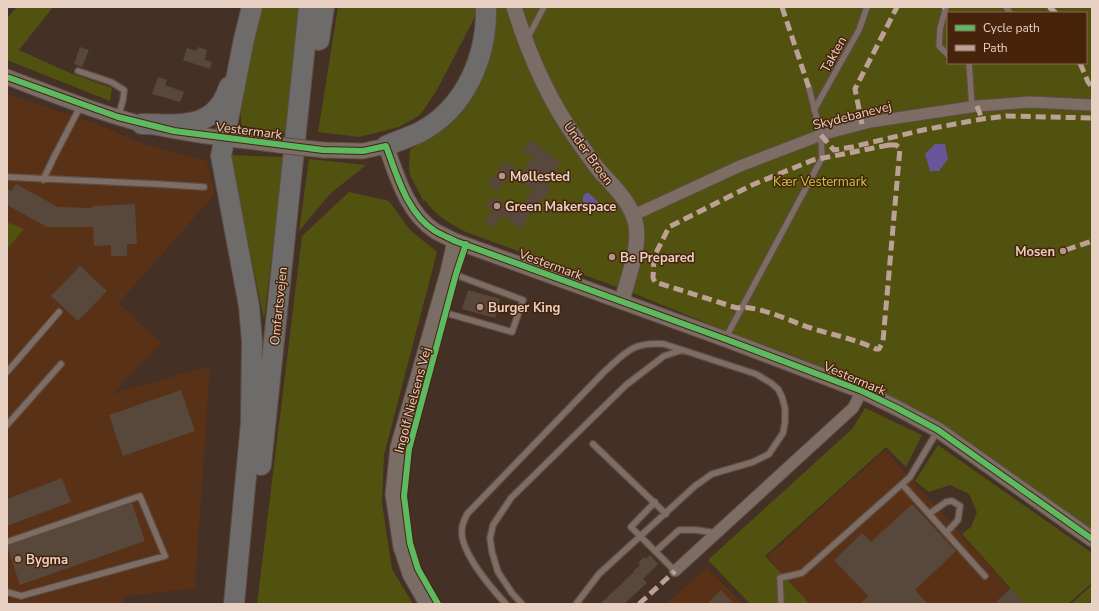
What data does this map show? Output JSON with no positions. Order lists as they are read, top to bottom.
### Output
{
  "streets": {
    "highway": ["Omfartsvejen"],
    "street": [
      "Skydebanevej",
      "Vestermark",
      "Under Broen",
      "Ingolf Nielsens Vej"
    ],
    "lane": ["Takten"]
  },
  "crossings": [
    ["Skydebanevej", "Under Broen"],
    ["Vestermark", "Under Broen"],
    ["Vestermark", "Ingolf Nielsens Vej"]
  ],
  "parks": ["Kær Vestermark"],
  "places": [
    "Møllested",
    "Green Makerspace",
    "Mosen",
    "Be Prepared",
    "Burger King",
    "Bygma"
  ],
  "legend": ["Cycle path", "Path"]
}
